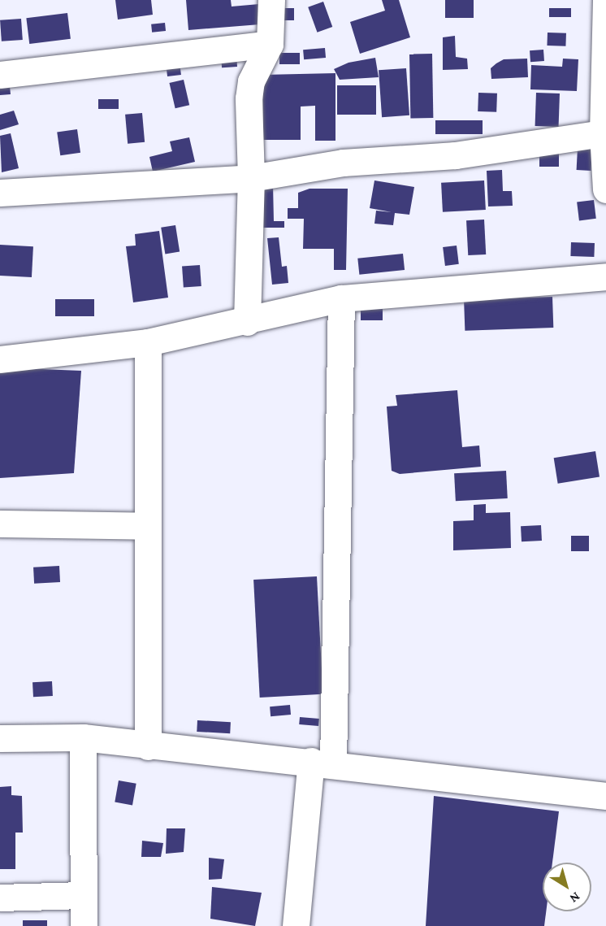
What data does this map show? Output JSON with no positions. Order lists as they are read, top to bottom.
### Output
{
  "north": "bottom right"
}
